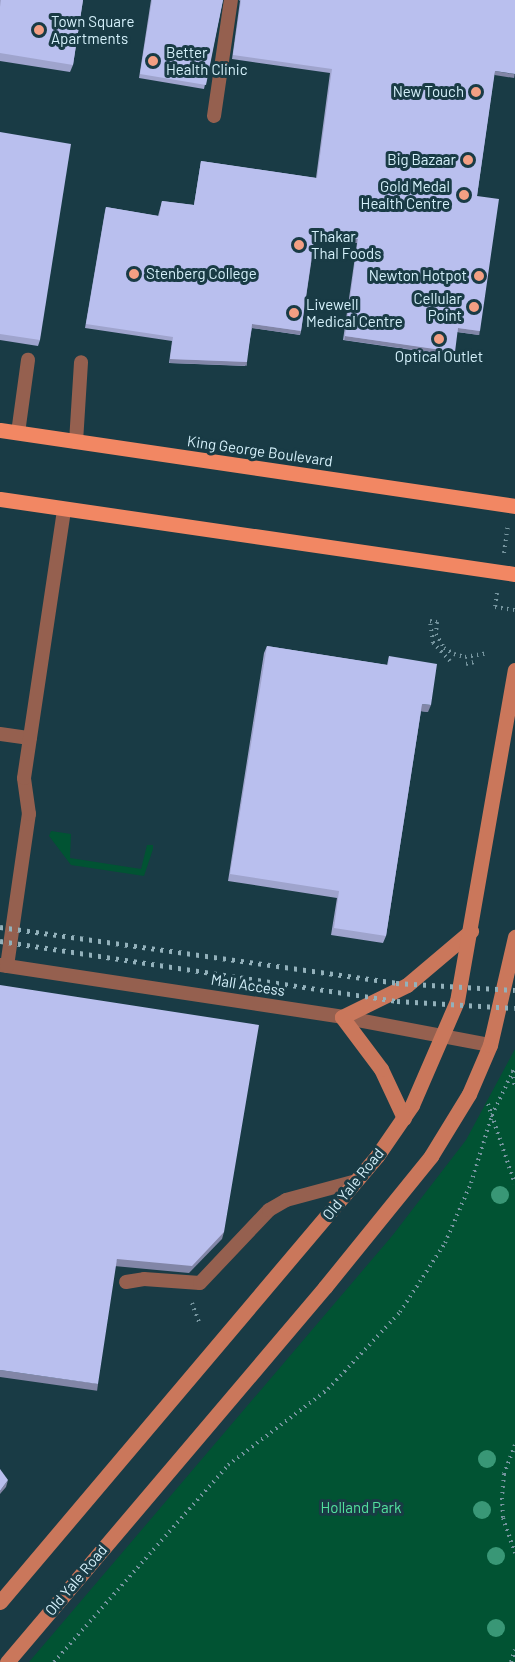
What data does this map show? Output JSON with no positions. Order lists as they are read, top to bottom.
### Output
{
  "streets": {
    "main road": ["King George Boulevard", "Old Yale Road"],
    "lane": ["Mall Access"]
  },
  "crossings": [
    ["Mall Access", "Old Yale Road"]
  ],
  "parks": ["Holland Park"],
  "places": [
    "Town Square Apartments",
    "Better Health Clinic",
    "New Touch",
    "Big Bazaar",
    "Gold Medal Health Centre",
    "Thakar Thal Foods",
    "Stenberg College",
    "Newton Hotpot",
    "Cellular Point",
    "Livewell Medical Centre",
    "Optical Outlet"
  ]
}
